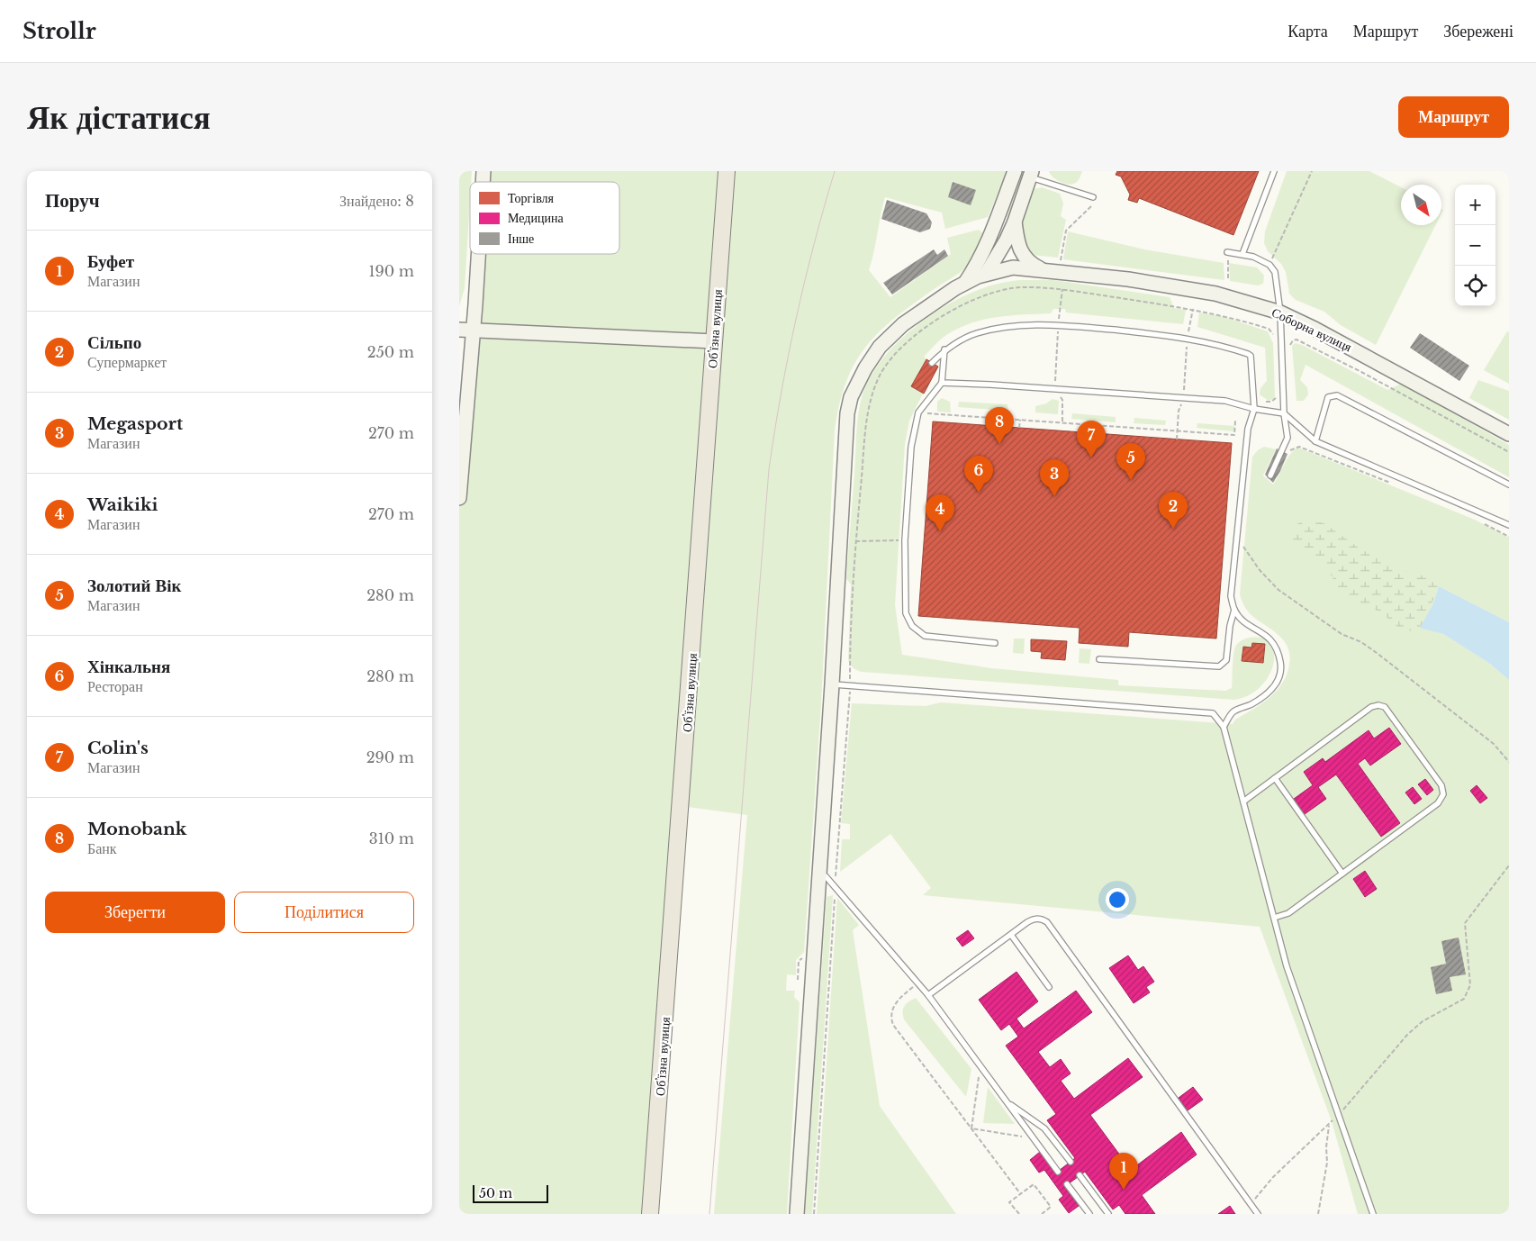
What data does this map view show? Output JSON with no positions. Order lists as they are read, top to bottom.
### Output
{
  "streets": {
    "main road": ["Обʼїзна вулиця"],
    "street": ["Соборна вулиця"]
  },
  "legend": ["Торгівля", "Медицина", "Інше"],
  "scale_bar": "50 m",
  "north": "bottom right",
  "page": {
    "header": "Strollr",
    "nav": ["Карта", "Маршрут", "Збережені"],
    "buttons": [
      "Маршрут",
      ["Зберегти", "Поділитися"]
    ],
    "title": "Як дістатися",
    "heading": ["Поруч", "Знайдено: 8"],
    "map_buttons": ["+", "−"],
    "list": [
      {
        "mark": "1",
        "name": "Буфет",
        "note": "Магазин",
        "value": "190 m"
      },
      {
        "mark": "2",
        "name": "Сільпо",
        "note": "Супермаркет",
        "value": "250 m"
      },
      {
        "mark": "3",
        "name": "Megasport",
        "note": "Магазин",
        "value": "270 m"
      },
      {
        "mark": "4",
        "name": "Waikiki",
        "note": "Магазин",
        "value": "270 m"
      },
      {
        "mark": "5",
        "name": "Золотий Вік",
        "note": "Магазин",
        "value": "280 m"
      },
      {
        "mark": "6",
        "name": "Хінкальня",
        "note": "Ресторан",
        "value": "280 m"
      },
      {
        "mark": "7",
        "name": "Colin's",
        "note": "Магазин",
        "value": "290 m"
      },
      {
        "mark": "8",
        "name": "Monobank",
        "note": "Банк",
        "value": "310 m"
      }
    ],
    "pins": [
      "8",
      "7",
      "5",
      "6",
      "3",
      "2",
      "4",
      "1"
    ],
    "scale": "50 m"
  }
}
